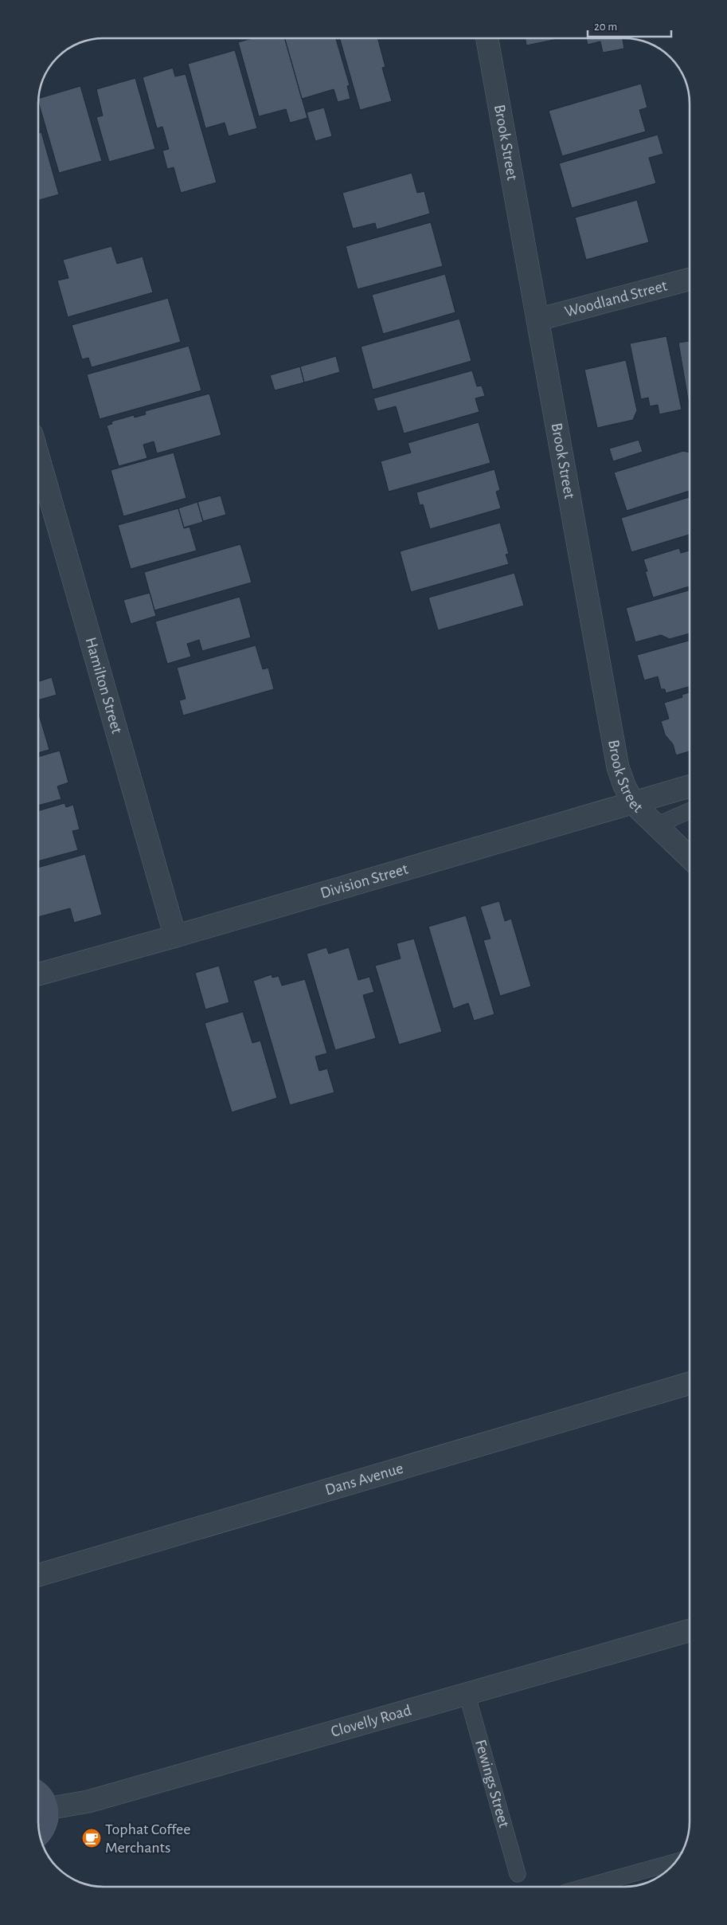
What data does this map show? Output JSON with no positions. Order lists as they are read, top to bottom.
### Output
{
  "streets": {
    "street": [
      "Brook Street",
      "Woodland Street",
      "Hamilton Street",
      "Division Street",
      "Dans Avenue",
      "Clovelly Road"
    ],
    "lane": ["Fewings Street"]
  },
  "crossings": [
    ["Brook Street", "Woodland Street"],
    ["Brook Street", "Division Street"],
    ["Hamilton Street", "Division Street"],
    ["Clovelly Road", "Fewings Street"]
  ],
  "places": {
    "cafe": ["Tophat Coffee Merchants"]
  },
  "scale_bar": "20 m"
}
